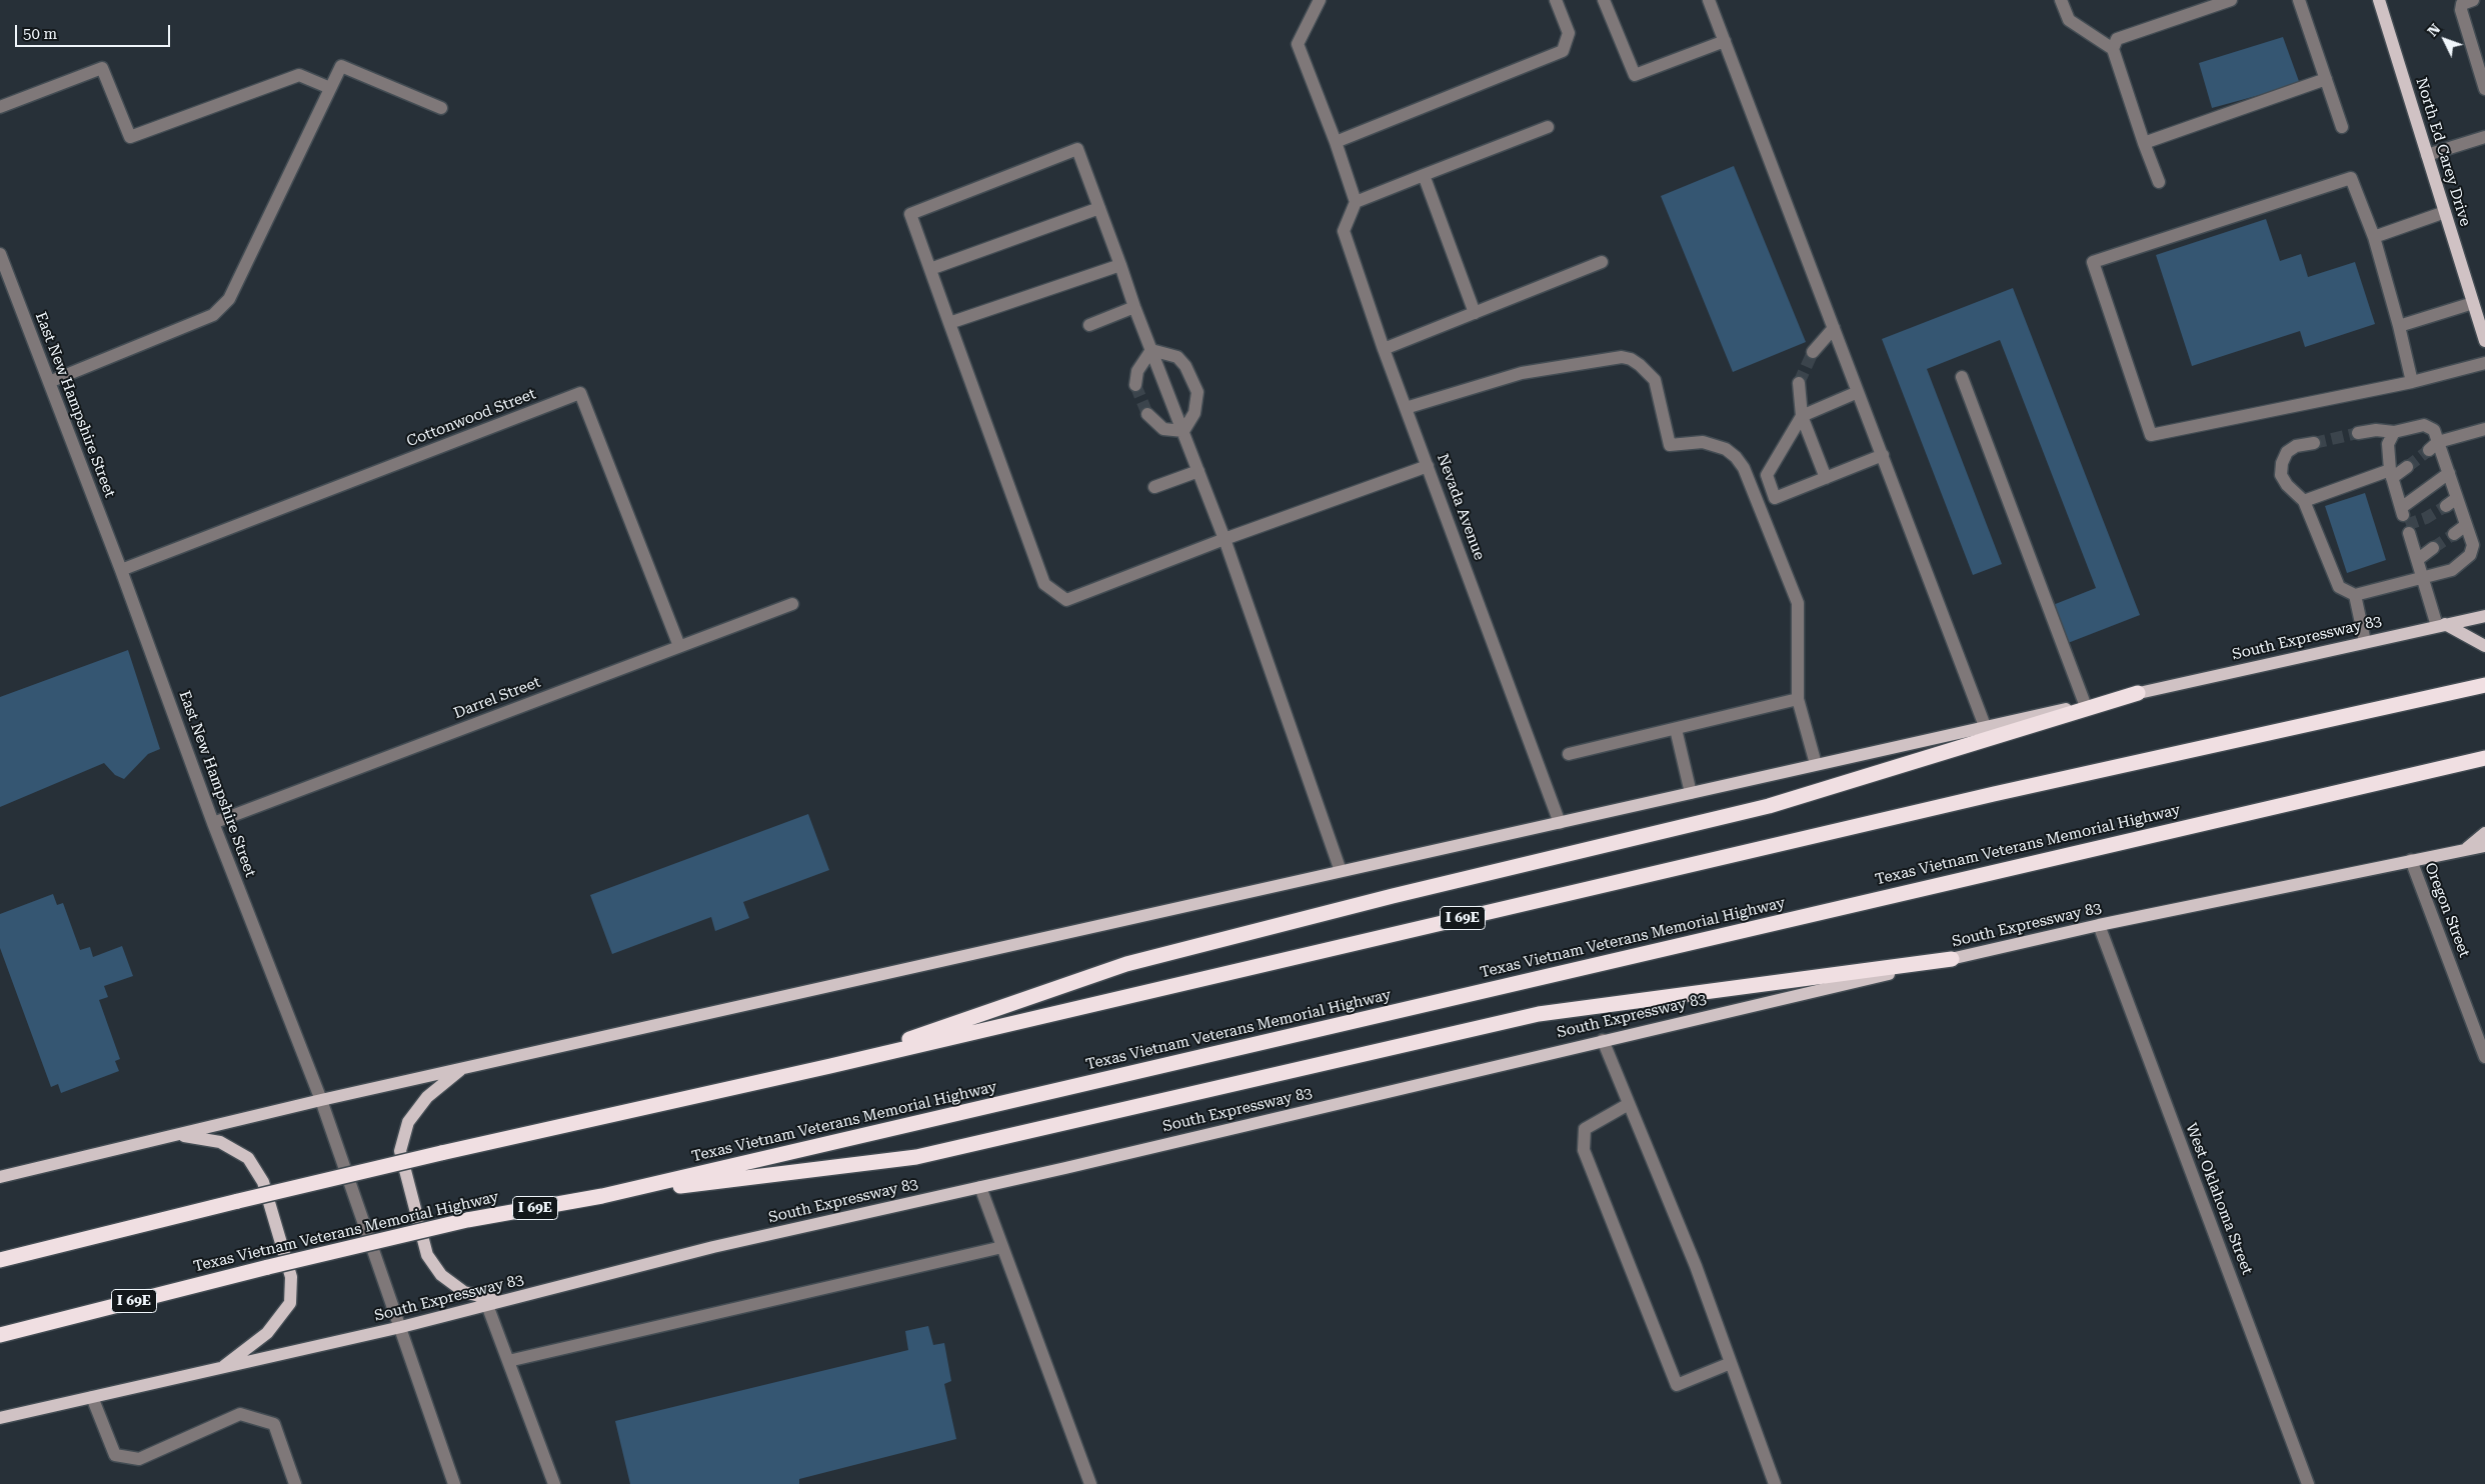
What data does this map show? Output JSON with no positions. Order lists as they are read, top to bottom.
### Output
{
  "streets": {
    "highway": ["Texas Vietnam Veterans Memorial Highway", "I 69E"],
    "main road": ["North Ed Carey Drive", "South Expressway 83"],
    "street": [
      "East New Hampshire Street",
      "Cottonwood Street",
      "Nevada Avenue",
      "Darrel Street",
      "Oregon Street",
      "West Oklahoma Street"
    ]
  },
  "crossings": [
    ["East New Hampshire Street", "Cottonwood Street"],
    ["East New Hampshire Street", "South Expressway 83"],
    ["East New Hampshire Street", "Darrel Street"],
    ["Cottonwood Street", "Darrel Street"],
    ["Nevada Avenue", "South Expressway 83"],
    ["South Expressway 83", "Oregon Street"],
    ["South Expressway 83", "West Oklahoma Street"]
  ],
  "scale_bar": "50 m",
  "north": "top left"
}
